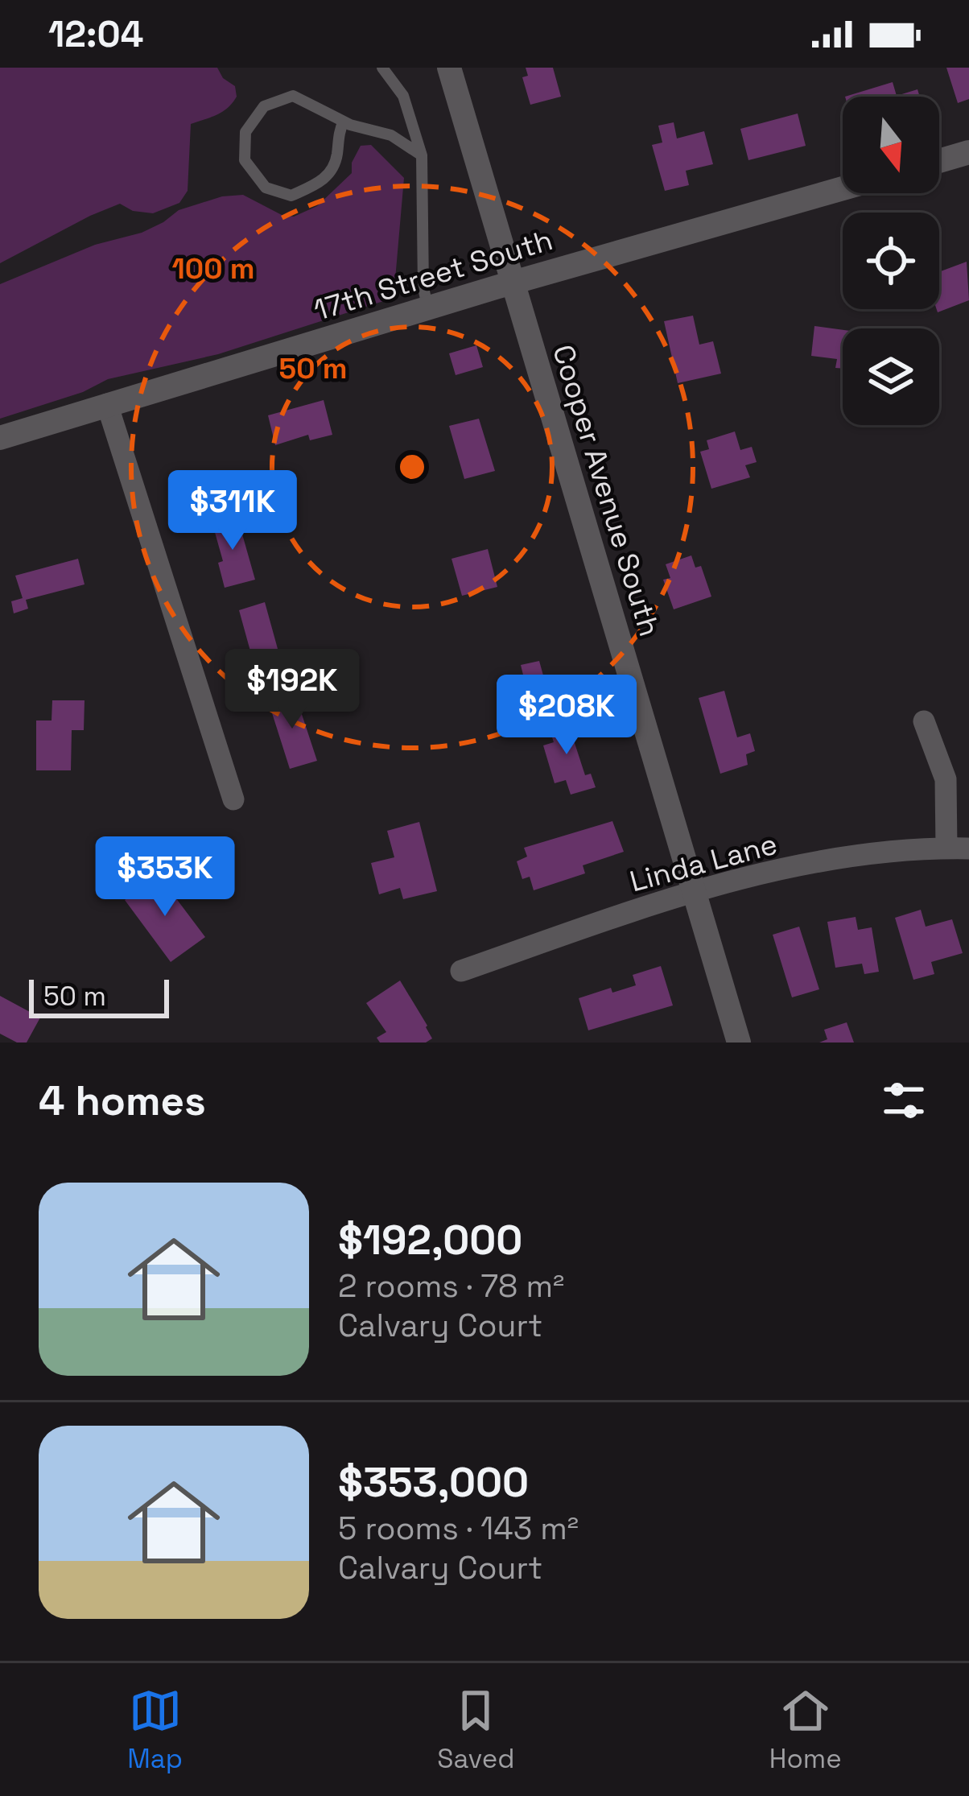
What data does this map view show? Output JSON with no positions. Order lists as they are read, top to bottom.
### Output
{
  "streets": {
    "street": ["17th Street South", "Cooper Avenue South", "Linda Lane"]
  },
  "crossings": [
    ["17th Street South", "Cooper Avenue South"],
    ["Cooper Avenue South", "Linda Lane"]
  ],
  "scale_bar": "50 m",
  "north": "bottom",
  "page": {
    "status": "12:04",
    "price": [
      "$311K",
      "$192K",
      "$208K",
      "$353K"
    ],
    "scale": "50 m",
    "heading": "4 homes",
    "list": [
      {
        "name": "$192,000",
        "note": "2 rooms · 78 m² · Calvary Court"
      },
      {
        "name": "$353,000",
        "note": "5 rooms · 143 m² · Calvary Court"
      }
    ],
    "tabs": ["Map", "Saved", "Home"]
  },
  "rings": ["100 m", "50 m"]
}
